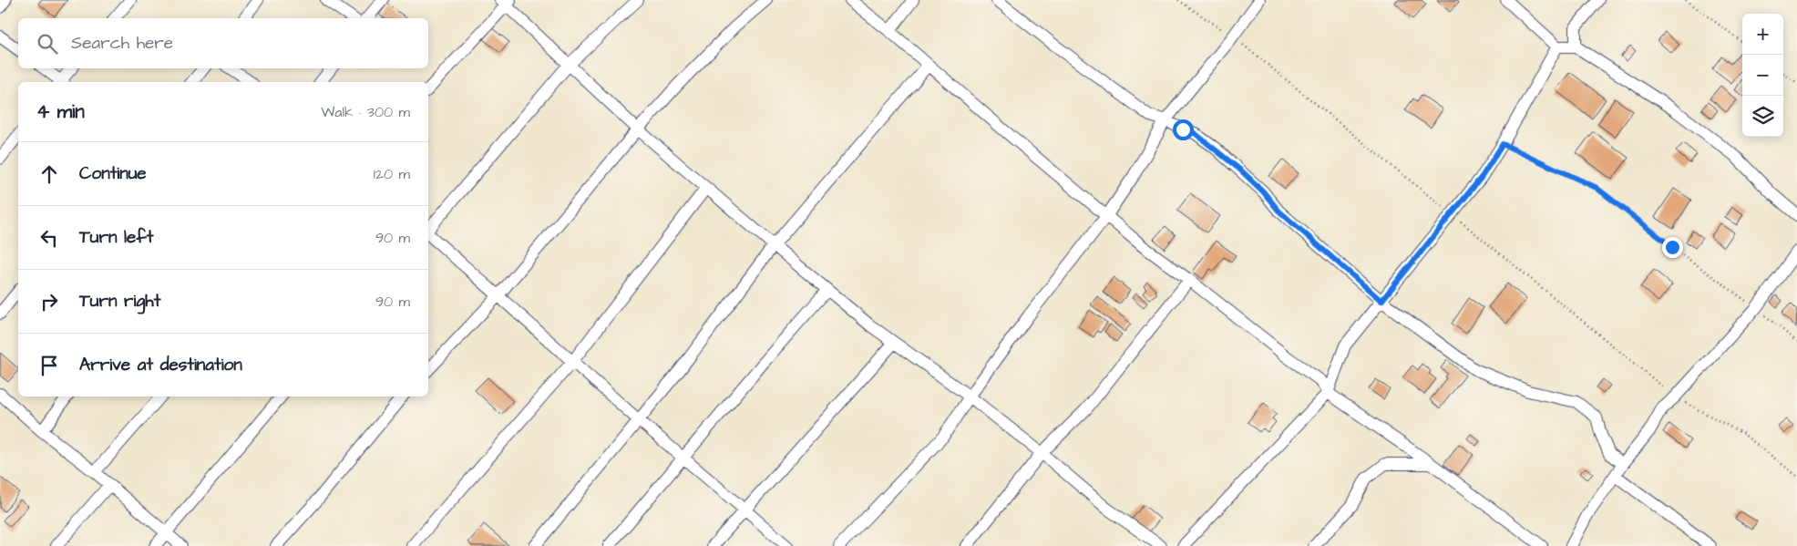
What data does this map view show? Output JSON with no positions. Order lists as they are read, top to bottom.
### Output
{
  "page": {
    "map_buttons": ["+", "−"],
    "search": "Search here",
    "heading": ["4 min", "Walk · 300 m"],
    "list": [
      ["Continue", "120 m"],
      ["Turn left", "90 m"],
      ["Turn right", "90 m"],
      "Arrive at destination"
    ]
  }
}
